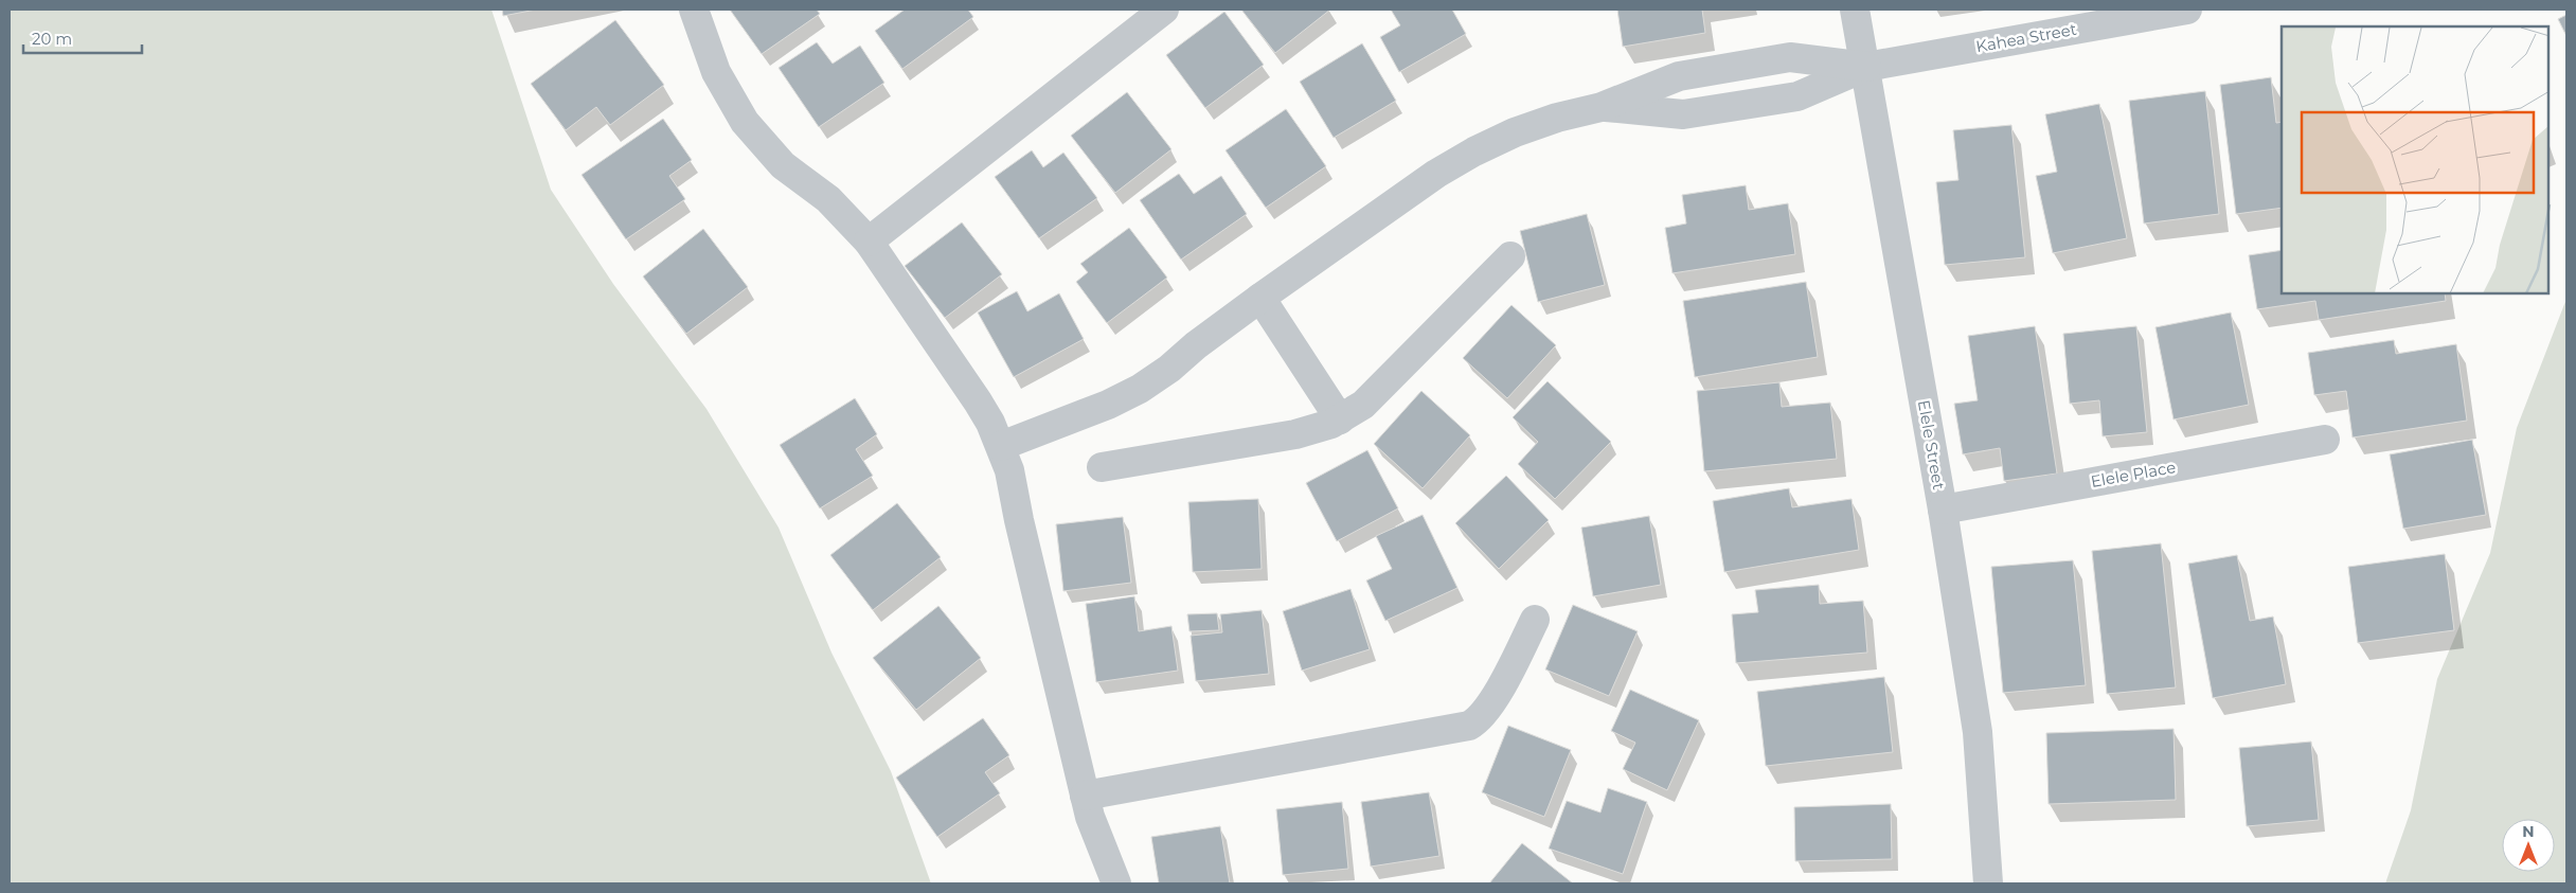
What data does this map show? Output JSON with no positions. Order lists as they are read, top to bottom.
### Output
{
  "streets": {
    "street": ["Kahea Street", "Elele Street", "Elele Place"]
  },
  "crossings": [
    ["Kahea Street", "Elele Street"],
    ["Elele Street", "Elele Place"]
  ],
  "scale_bar": "20 m",
  "north": "top"
}
